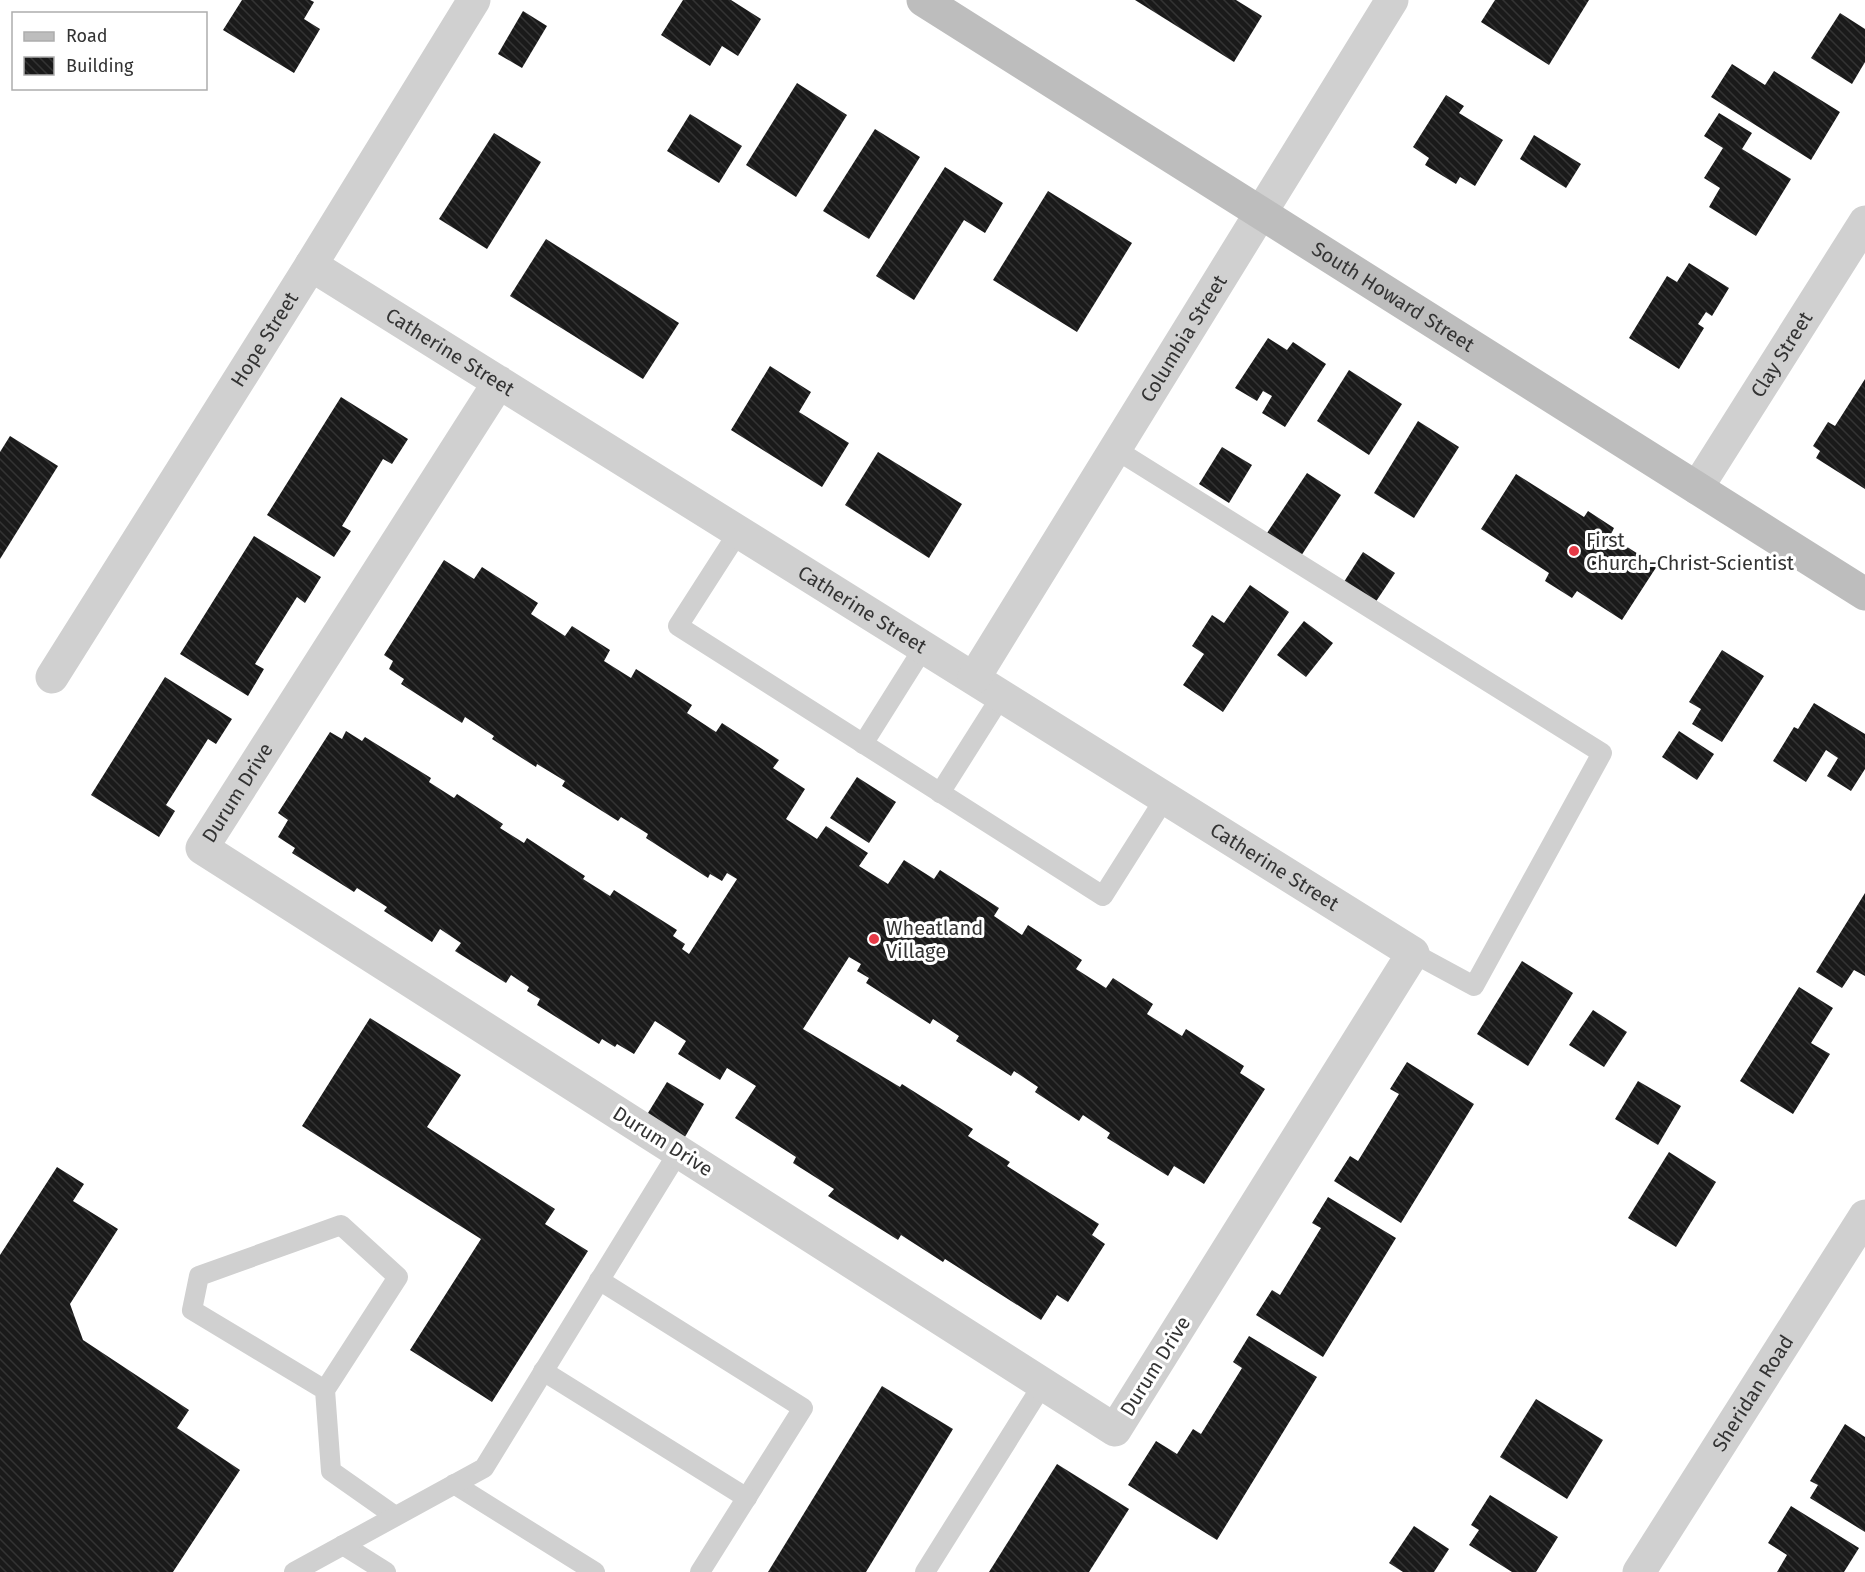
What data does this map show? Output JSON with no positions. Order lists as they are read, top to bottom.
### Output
{
  "streets": {
    "main road": ["South Howard Street"],
    "street": [
      "Hope Street",
      "Columbia Street",
      "Catherine Street",
      "Clay Street",
      "Durum Drive",
      "Sheridan Road"
    ]
  },
  "crossings": [
    ["South Howard Street", "Columbia Street"],
    ["South Howard Street", "Clay Street"],
    ["Hope Street", "Catherine Street"],
    ["Columbia Street", "Catherine Street"],
    ["Catherine Street", "Durum Drive"]
  ],
  "places": ["First Church-Christ-Scientist", "Wheatland Village"],
  "legend": ["Road", "Building"]
}
